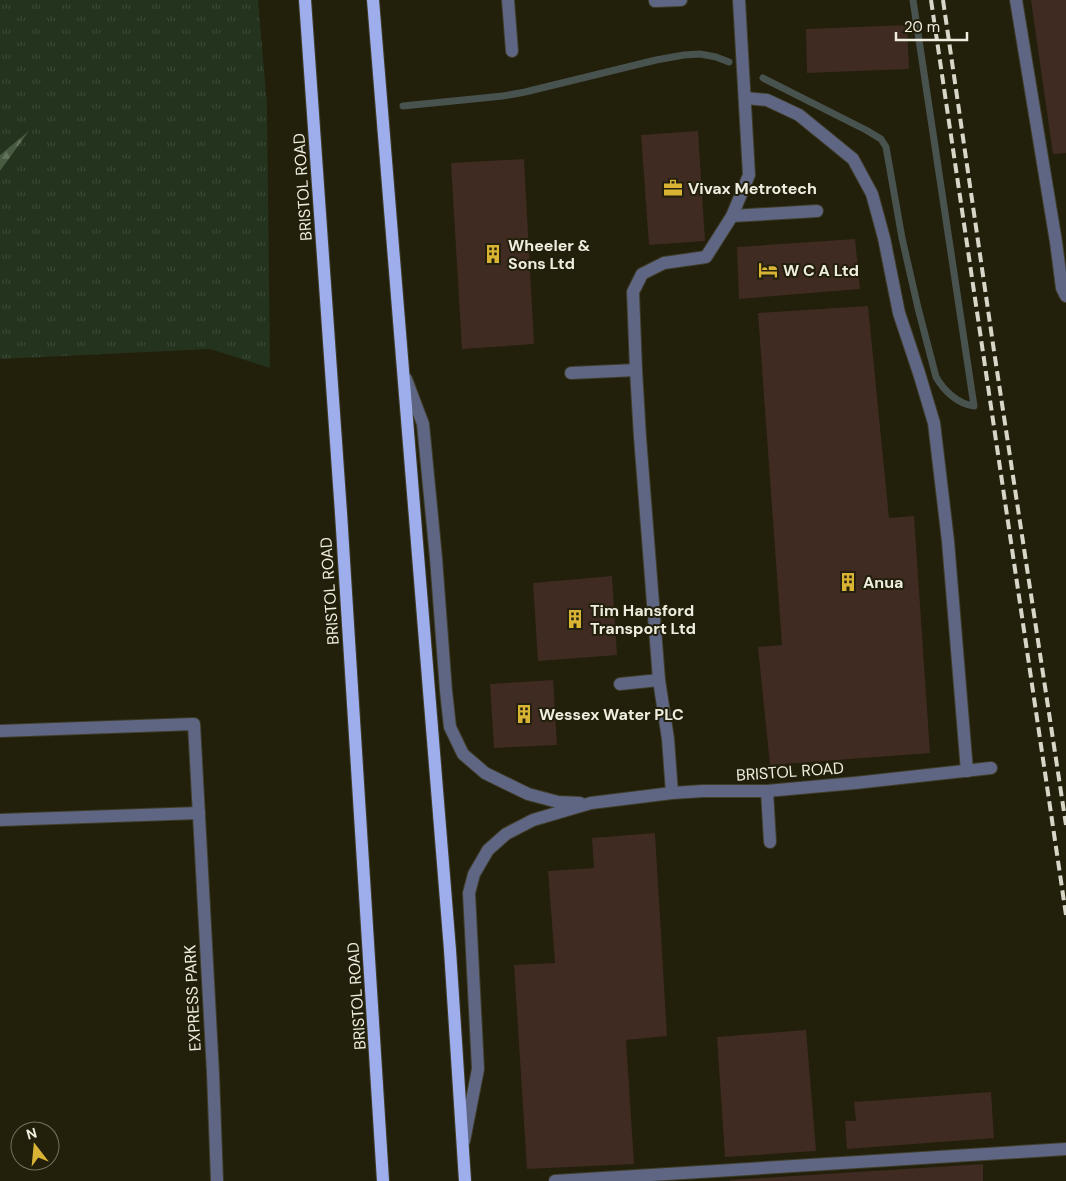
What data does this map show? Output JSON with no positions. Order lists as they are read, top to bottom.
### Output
{
  "streets": {
    "main road": ["BRISTOL ROAD"],
    "street": ["EXPRESS PARK"]
  },
  "places": {
    "office": ["Vivax Metrotech"],
    "building": [
      "Wheeler & Sons Ltd",
      "Anua",
      "Tim Hansford Transport Ltd",
      "Wessex Water PLC"
    ],
    "hotel": ["W C A Ltd"]
  },
  "scale_bar": "20 m",
  "north": "top"
}
